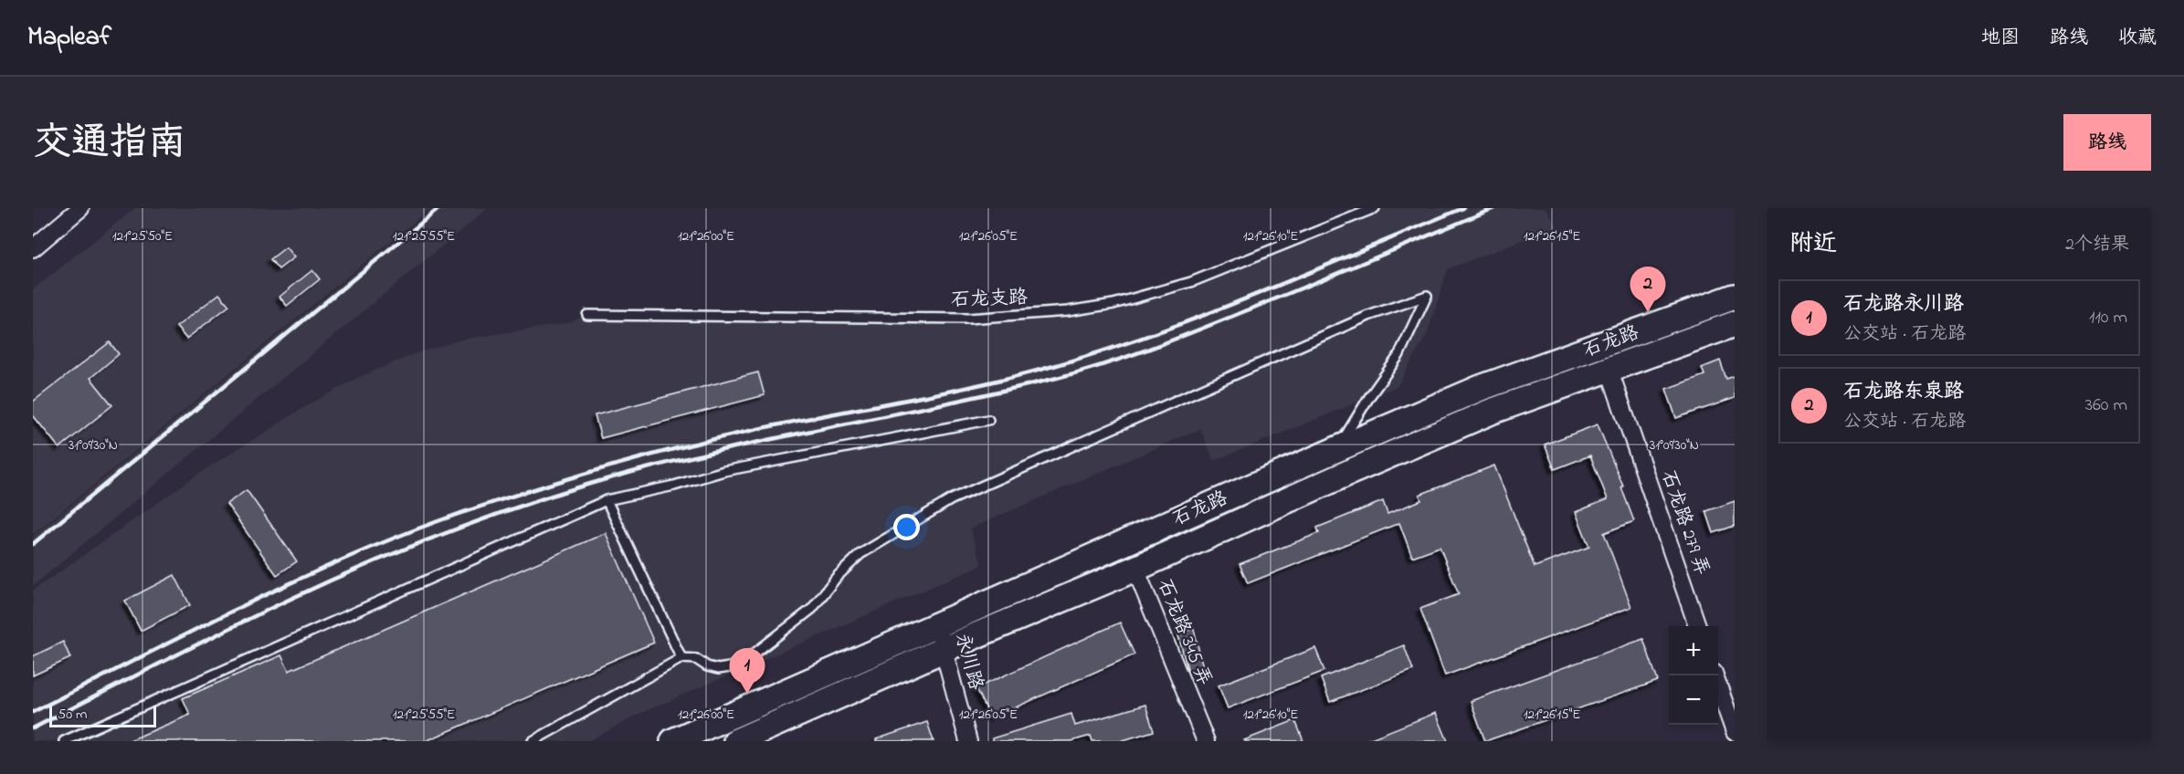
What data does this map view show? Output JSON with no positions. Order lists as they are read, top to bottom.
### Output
{
  "streets": {
    "main road": ["石龙路"],
    "street": ["石龙路 279 弄", "石龙路 345 弄", "永川路"],
    "lane": ["石龙支路"]
  },
  "crossings": [
    ["石龙路", "石龙路 279 弄"],
    ["石龙路", "石龙路 345 弄"],
    ["石龙路", "永川路"]
  ],
  "scale_bar": "50 m",
  "page": {
    "header": "Mapleaf",
    "nav": ["地图", "路线", "收藏"],
    "title": "交通指南",
    "buttons": "路线",
    "heading": ["附近", "2个结果"],
    "pins": ["2", "1"],
    "list": [
      {
        "mark": "1",
        "name": "石龙路永川路",
        "note": "公交站 · 石龙路",
        "value": "110 m"
      },
      {
        "mark": "2",
        "name": "石龙路东泉路",
        "note": "公交站 · 石龙路",
        "value": "360 m"
      }
    ],
    "map_buttons": ["+", "−"],
    "scale": "50 m"
  },
  "coordinates": [
    "121°25'50\"E",
    "121°25'55\"E",
    "121°26'00\"E",
    "121°26'05\"E",
    "121°26'10\"E",
    "121°26'15\"E",
    "31°09'30\"N"
  ]
}
